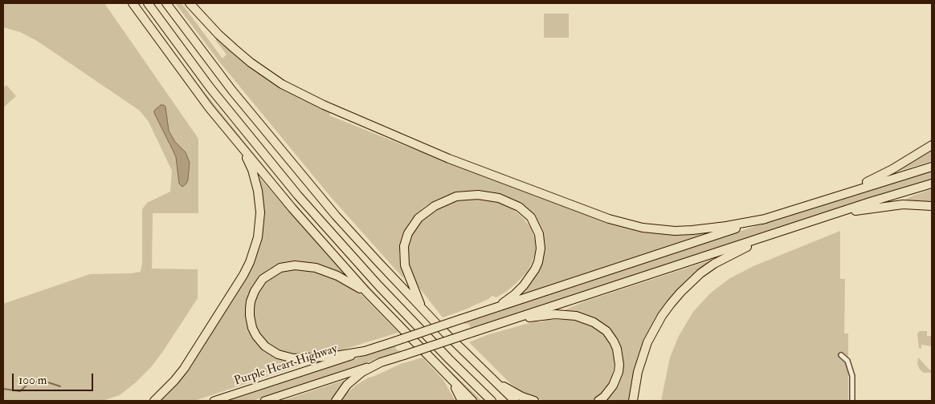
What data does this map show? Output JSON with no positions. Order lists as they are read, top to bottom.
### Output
{
  "streets": {
    "main road": ["Purple Heart Highway"]
  },
  "scale_bar": "100 m"
}
